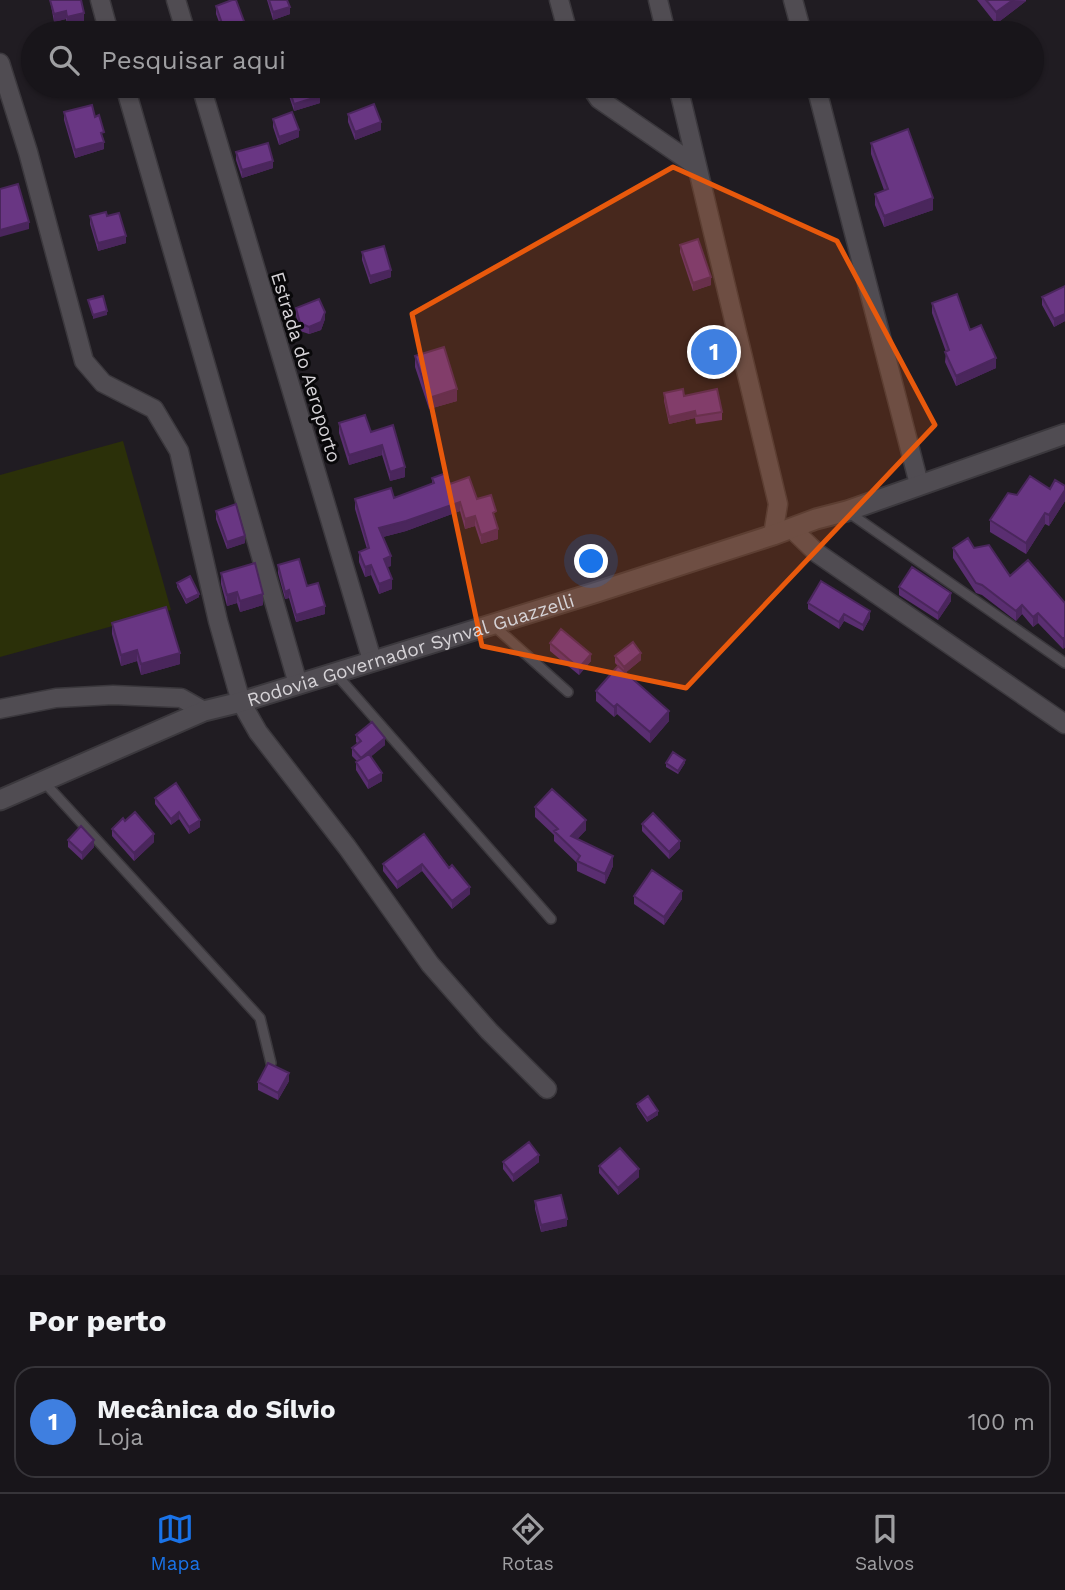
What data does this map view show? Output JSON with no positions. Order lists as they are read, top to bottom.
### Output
{
  "streets": {
    "main road": ["Rodovia Governador Synval Guazzelli"],
    "street": ["Estrada do Aeroporto"]
  },
  "crossings": [
    ["Estrada do Aeroporto", "Rodovia Governador Synval Guazzelli"]
  ],
  "page": {
    "search": "Pesquisar aqui",
    "pins": "1",
    "heading": "Por perto",
    "list": [
      {
        "mark": "1",
        "name": "Mecânica do Sílvio",
        "note": "Loja",
        "value": "100 m"
      }
    ],
    "nav": ["Mapa", "Rotas", "Salvos"]
  }
}
